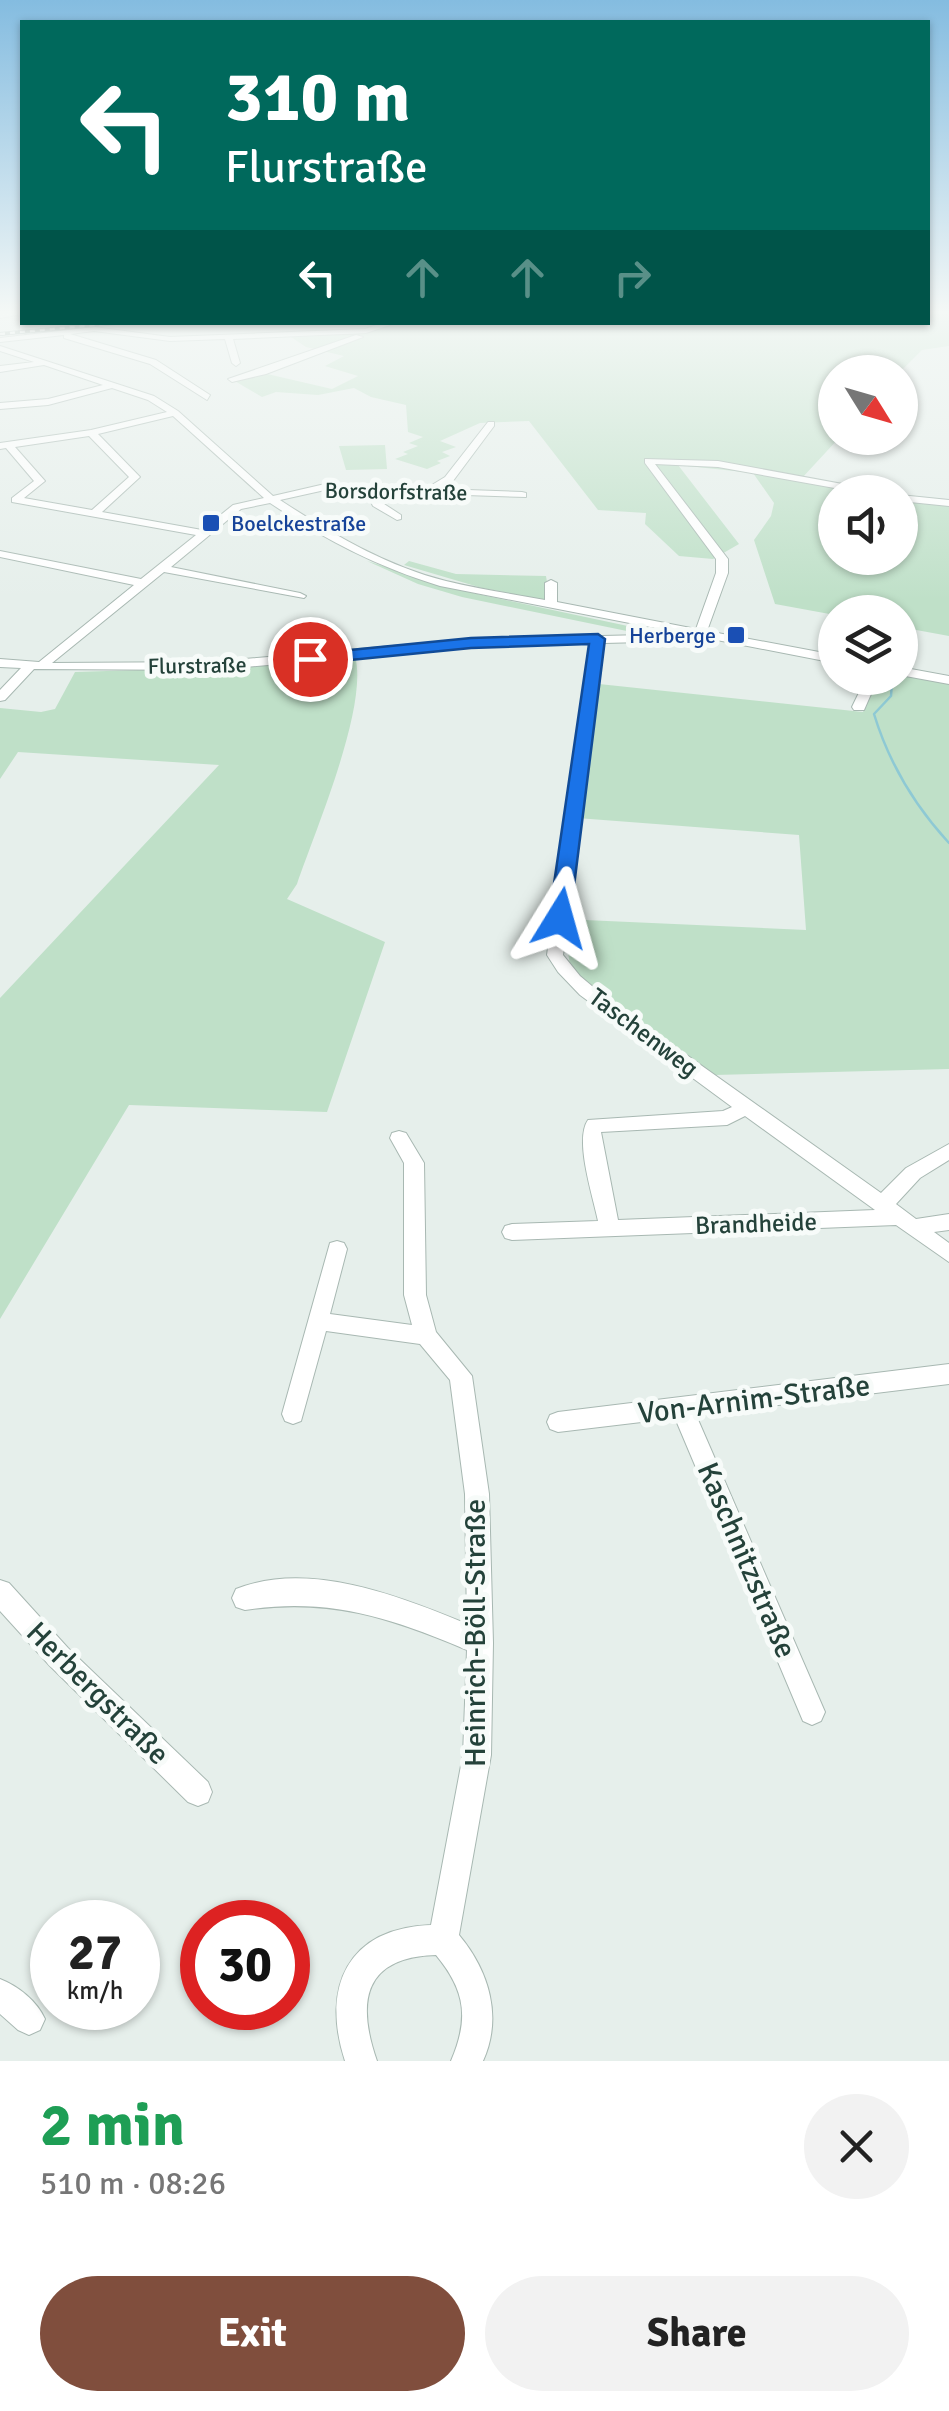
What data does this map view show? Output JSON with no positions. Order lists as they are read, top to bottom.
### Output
{
  "streets": {
    "street": [
      "Borsdorfstraße",
      "Flurstraße",
      "Taschenweg",
      "Brandheide",
      "Von-Arnim-Straße",
      "Kaschnitzstraße",
      "Heinrich-Böll-Straße",
      "Herbergstraße"
    ]
  },
  "crossings": [
    ["Flurstraße", "Taschenweg"],
    ["Taschenweg", "Brandheide"],
    ["Von-Arnim-Straße", "Kaschnitzstraße"]
  ],
  "places": {
    "transit": ["Boelckestraße", "Herberge"]
  },
  "north": "bottom right",
  "page": {
    "turn": ["310 m", "Flurstraße"],
    "speed": "27 km/h",
    "limit": "30",
    "heading": ["2 min", "510 m · 08:26"],
    "buttons": ["Exit", "Share"]
  }
}
